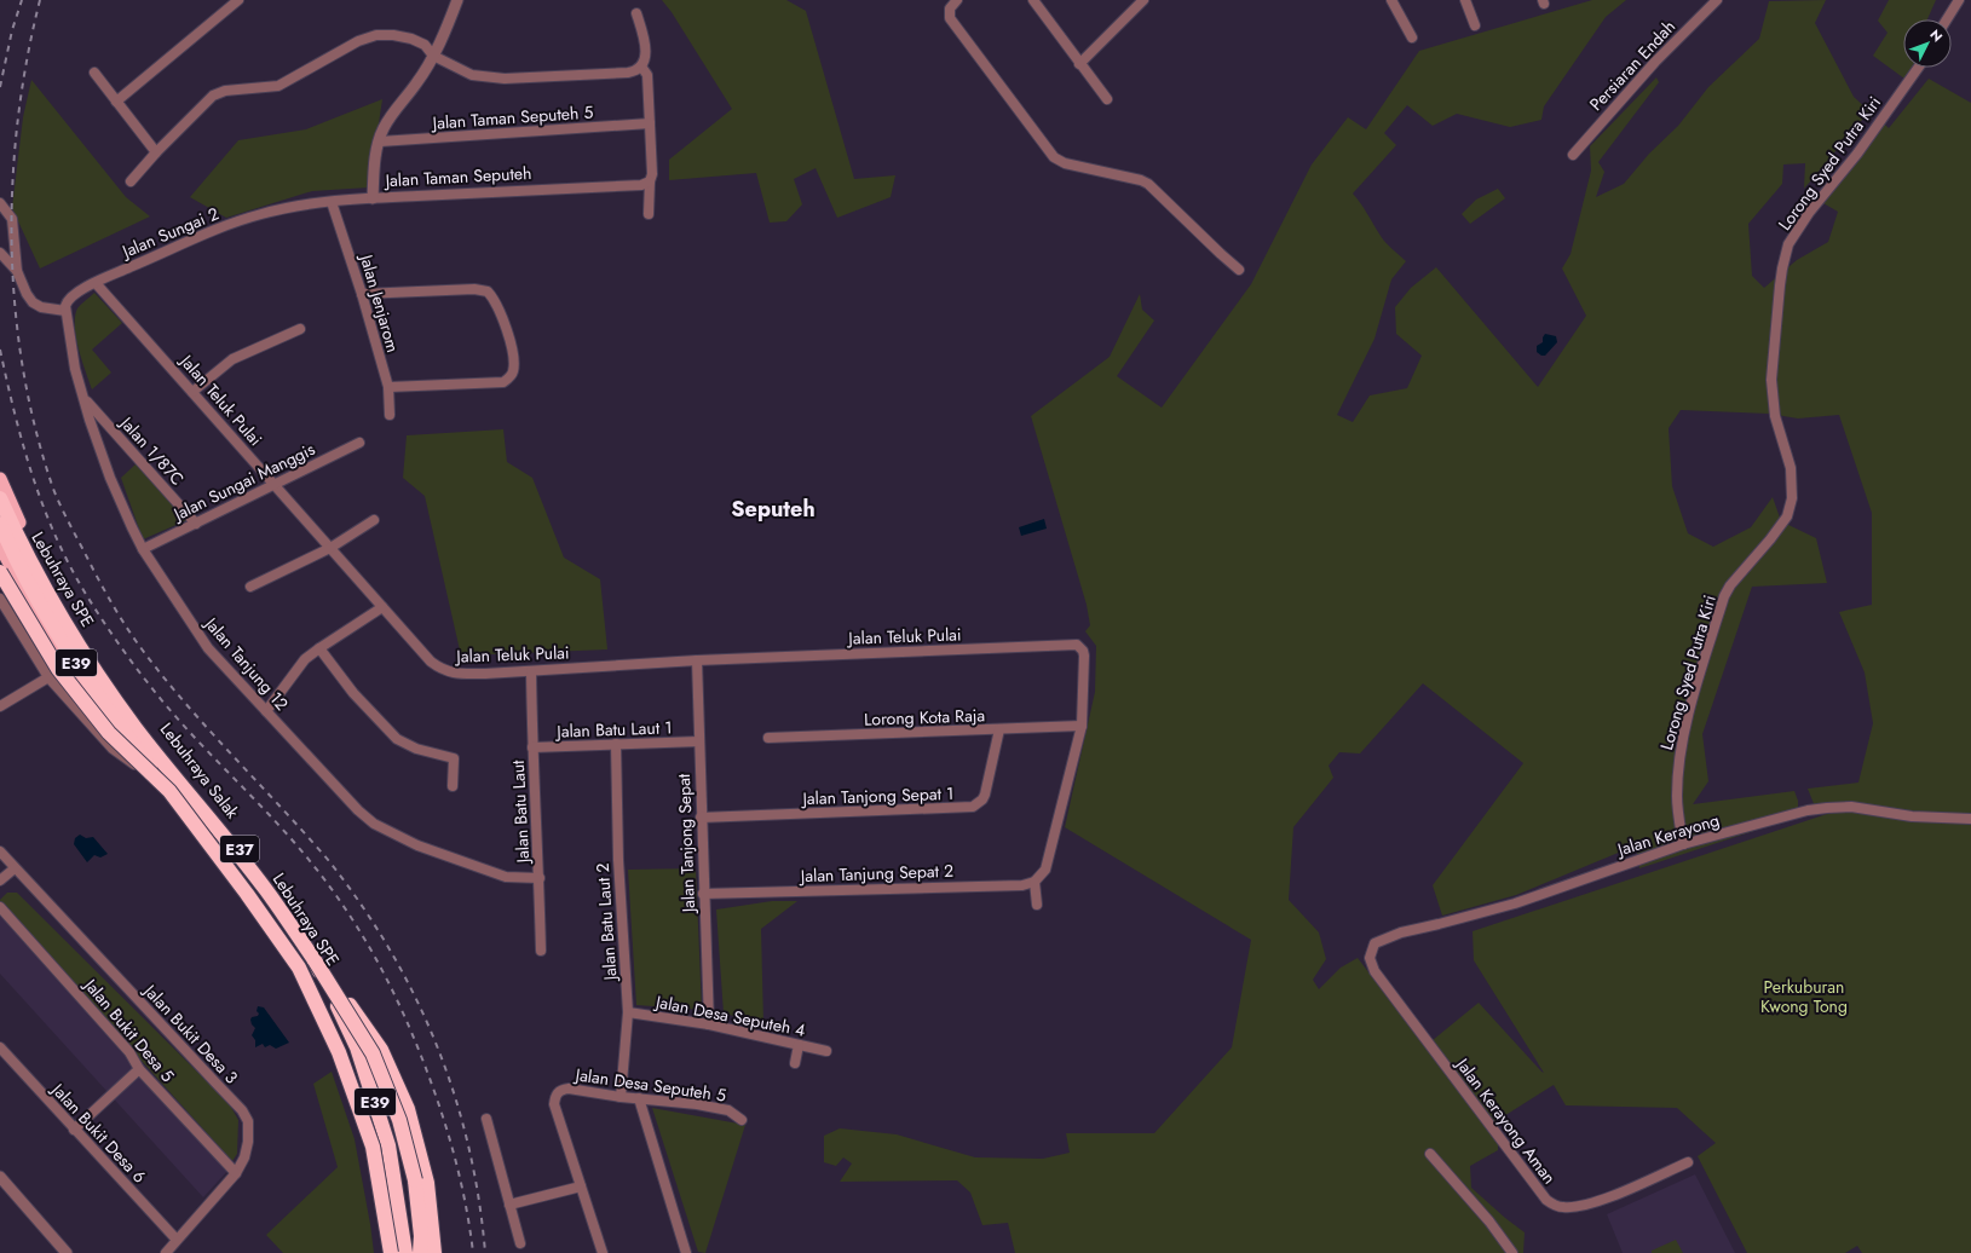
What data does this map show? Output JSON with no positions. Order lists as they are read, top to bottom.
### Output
{
  "streets": {
    "highway": [
      "Lebuhraya SPE",
      "E39",
      "Lebuhraya Salak",
      "E37"
    ],
    "street": [
      "Persiaran Endah",
      "Jalan Taman Seputeh 5",
      "Lorong Syed Putra Kiri",
      "Jalan Taman Seputeh",
      "Jalan Sungai 2",
      "Jalan Jenjarom",
      "Jalan Teluk Pulai",
      "Jalan 1/87C",
      "Jalan Sungai Manggis",
      "Jalan Tanjung 12",
      "Lorong Kota Raja",
      "Jalan Batu Laut 1",
      "Jalan Tanjong Sepat 1",
      "Jalan Batu Laut",
      "Jalan Kerayong",
      "Jalan Tanjong Sepat",
      "Jalan Tanjung Sepat 2",
      "Jalan Batu Laut 2",
      "Jalan Desa Seputeh 4",
      "Jalan Bukit Desa 5",
      "Jalan Bukit Desa 3",
      "Jalan Desa Seputeh 5",
      "Jalan Kerayong Aman",
      "Jalan Bukit Desa 6"
    ]
  },
  "crossings": [
    ["Jalan Taman Seputeh 5", "Jalan Taman Seputeh"],
    ["Lorong Syed Putra Kiri", "Jalan Kerayong"],
    ["Jalan Taman Seputeh", "Jalan Sungai 2"],
    ["Jalan Sungai 2", "Jalan Jenjarom"],
    ["Jalan Sungai 2", "Jalan Teluk Pulai"],
    ["Jalan Sungai 2", "Jalan Tanjung 12"],
    ["Jalan Teluk Pulai", "Jalan Sungai Manggis"],
    ["Jalan Teluk Pulai", "Lorong Kota Raja"],
    ["Jalan Teluk Pulai", "Jalan Batu Laut"],
    ["Jalan Teluk Pulai", "Jalan Tanjong Sepat"],
    ["Jalan 1/87C", "Jalan Sungai Manggis"],
    ["Jalan 1/87C", "Jalan Tanjung 12"],
    ["Jalan Sungai Manggis", "Jalan Tanjung 12"],
    ["Lebuhraya SPE", "Lebuhraya Salak"],
    ["Lebuhraya SPE", "E37"],
    ["Jalan Tanjung 12", "Jalan Batu Laut"],
    ["Lorong Kota Raja", "Jalan Tanjong Sepat 1"],
    ["Jalan Batu Laut 1", "Jalan Batu Laut"],
    ["Jalan Batu Laut 1", "Jalan Tanjong Sepat"],
    ["Jalan Batu Laut 1", "Jalan Batu Laut 2"],
    ["Jalan Tanjong Sepat 1", "Jalan Tanjong Sepat"],
    ["Jalan Kerayong", "Jalan Kerayong Aman"],
    ["Jalan Tanjong Sepat", "Jalan Tanjung Sepat 2"],
    ["Jalan Tanjong Sepat", "Jalan Desa Seputeh 4"],
    ["Jalan Batu Laut 2", "Jalan Desa Seputeh 4"],
    ["Jalan Batu Laut 2", "Jalan Desa Seputeh 5"],
    ["Jalan Bukit Desa 5", "Jalan Bukit Desa 3"],
    ["Jalan Bukit Desa 3", "Jalan Bukit Desa 6"]
  ],
  "districts": ["Seputeh"],
  "parks": ["Perkuburan Kwong Tong"],
  "north": "top right"
}
